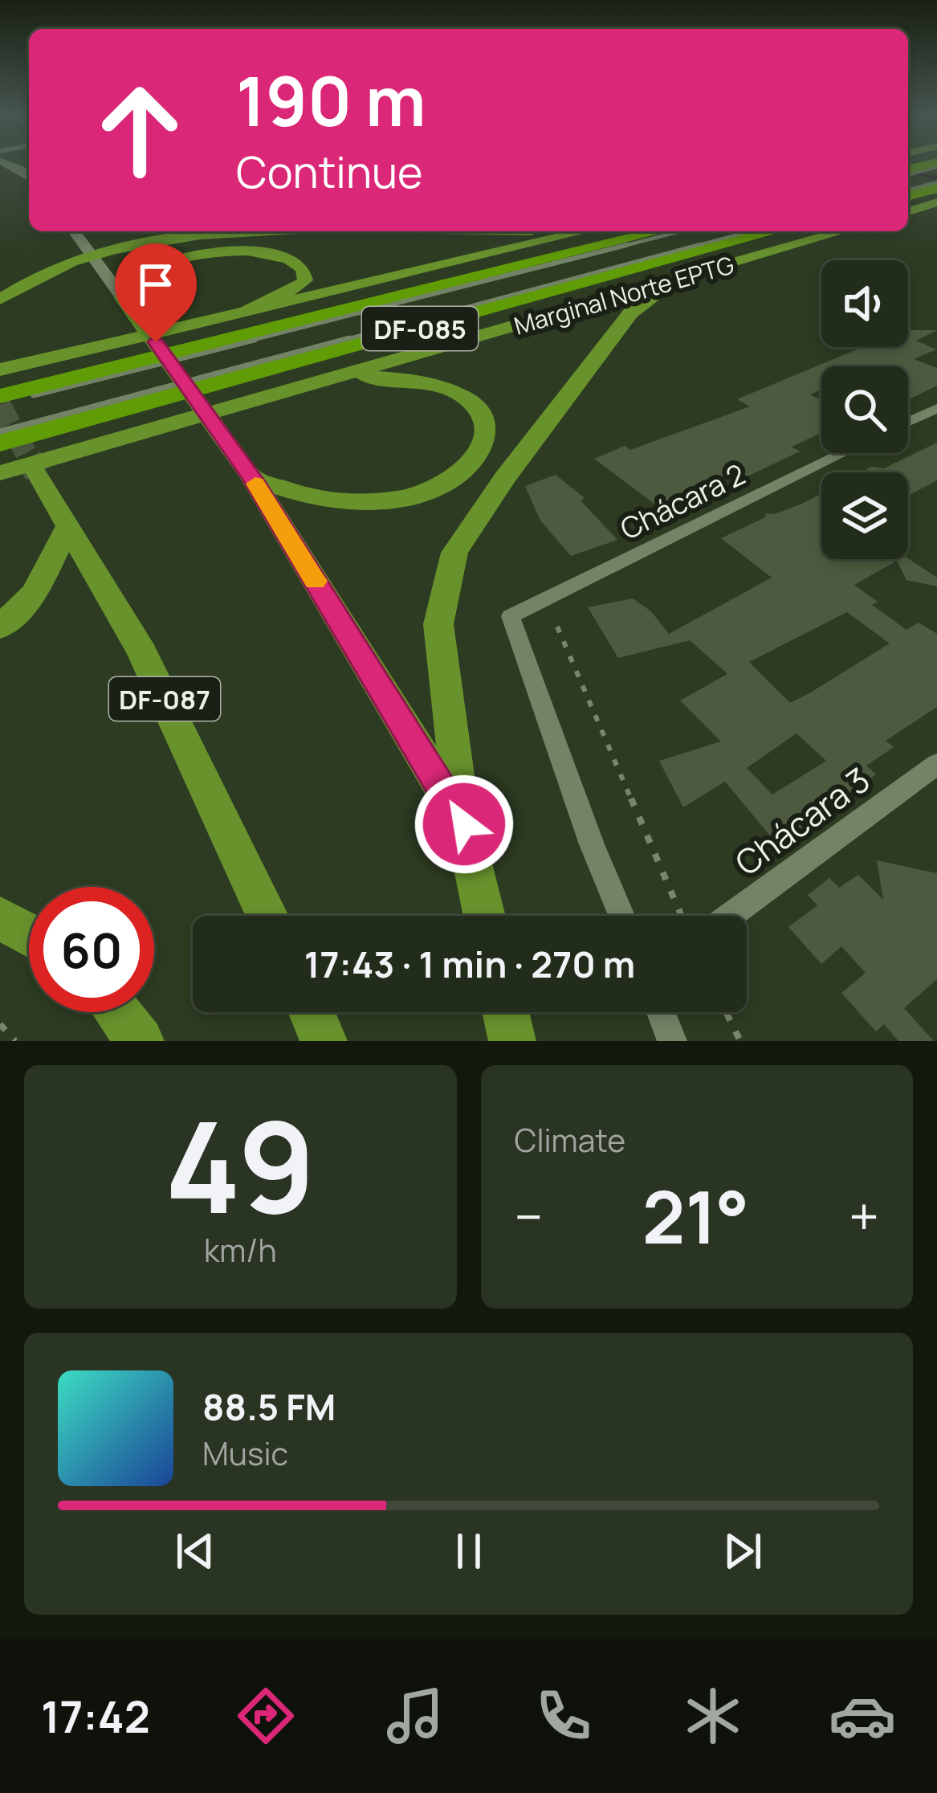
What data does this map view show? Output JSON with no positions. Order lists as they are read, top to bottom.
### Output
{
  "streets": {
    "highway": ["DF-085"],
    "main road": ["Marginal Norte EPTG", "DF-087"],
    "street": ["Chácara 2", "Chácara 3"]
  },
  "crossings": [
    ["Marginal Norte EPTG", "DF-087"]
  ],
  "page": {
    "turn": ["190 m", "Continue"],
    "limit": "60",
    "trip": "17:43 · 1 min · 270 m",
    "tile": [
      ["49", "km/h"],
      "Climate"
    ],
    "heat": ["−", "21°", "+"],
    "song": ["88.5 FM", "Music"],
    "tabs": "17:42"
  }
}
